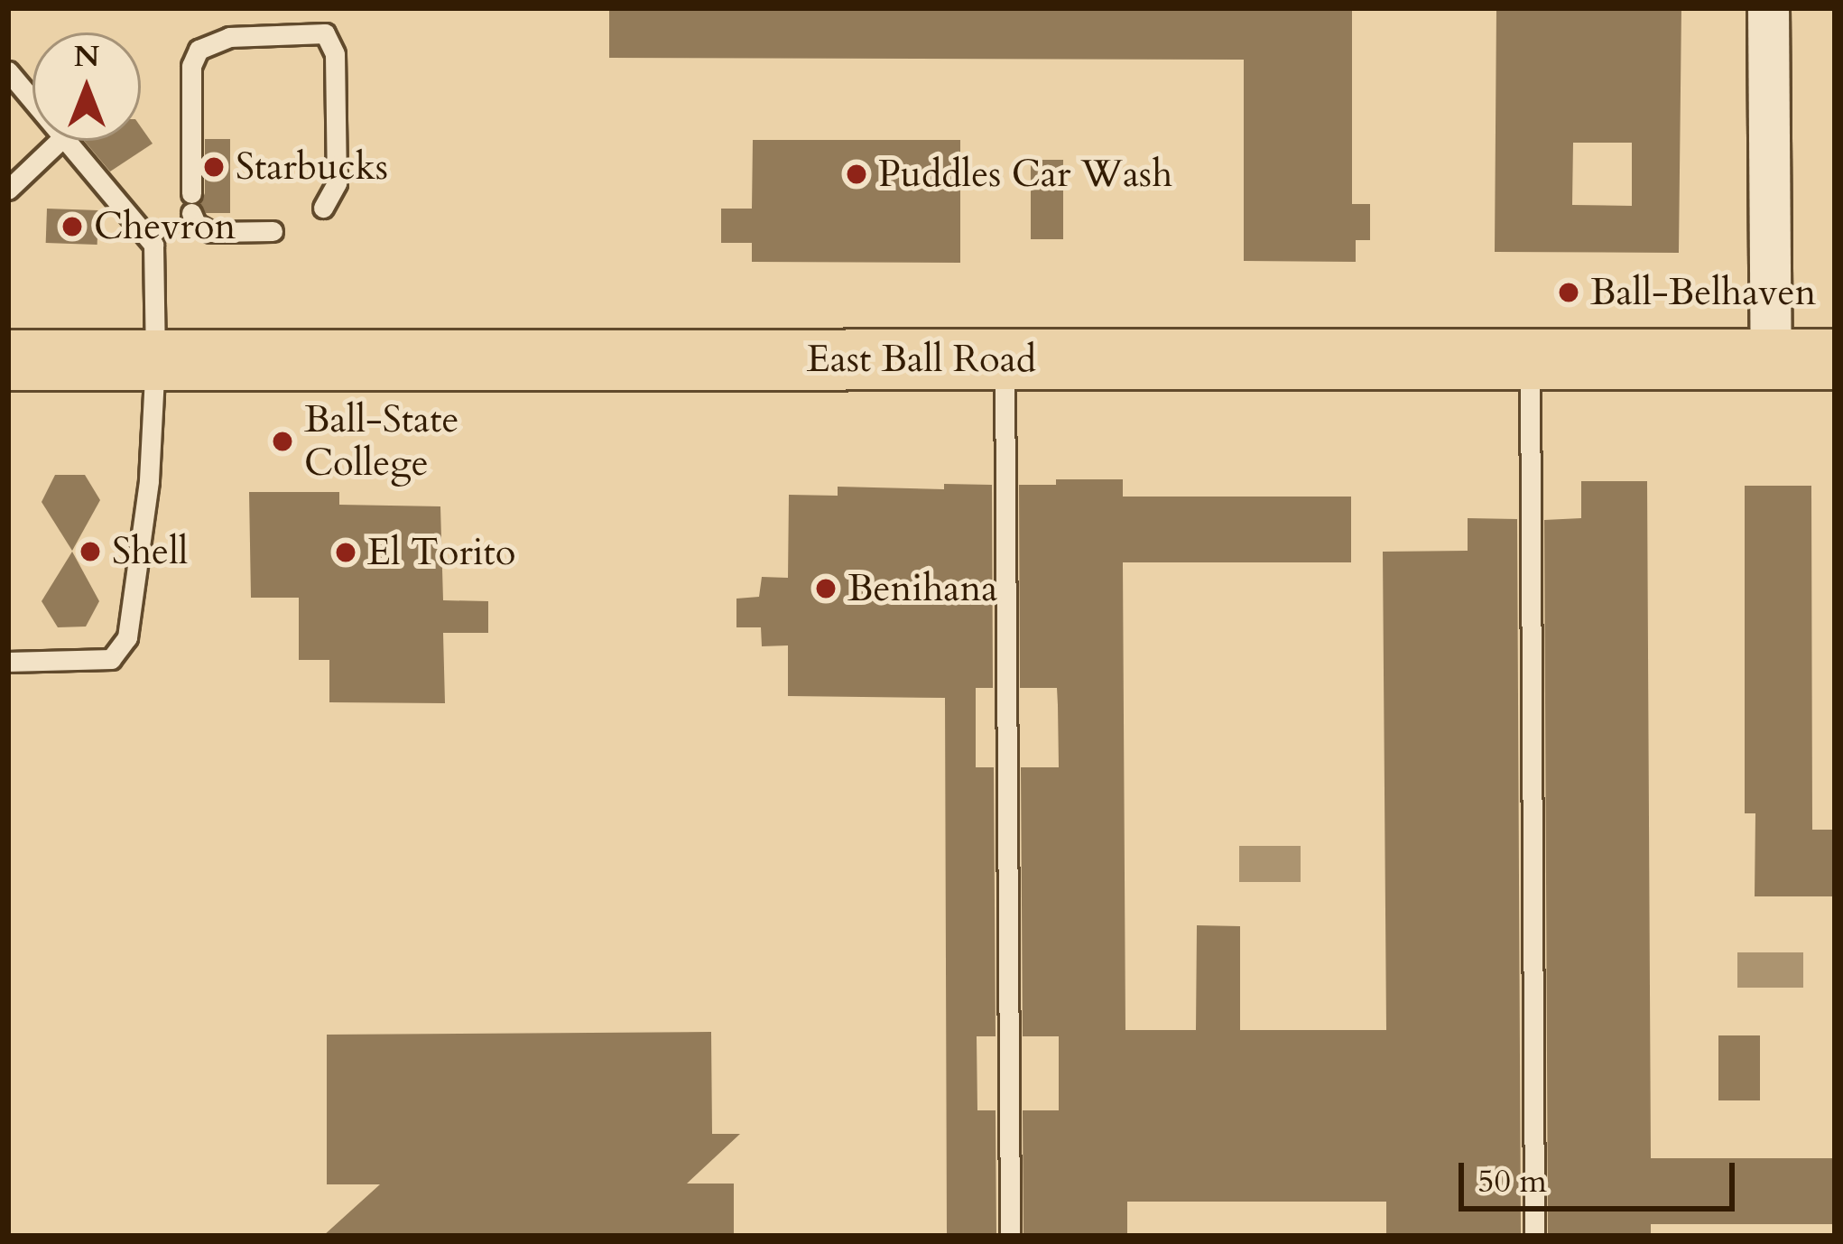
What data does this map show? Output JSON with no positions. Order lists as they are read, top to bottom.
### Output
{
  "streets": {
    "main road": ["East Ball Road"]
  },
  "places": [
    "Starbucks",
    "Puddles Car Wash",
    "Chevron",
    "Ball-Belhaven",
    "Ball-State College",
    "Shell",
    "El Torito",
    "Benihana"
  ],
  "scale_bar": "50 m",
  "north": "top"
}
